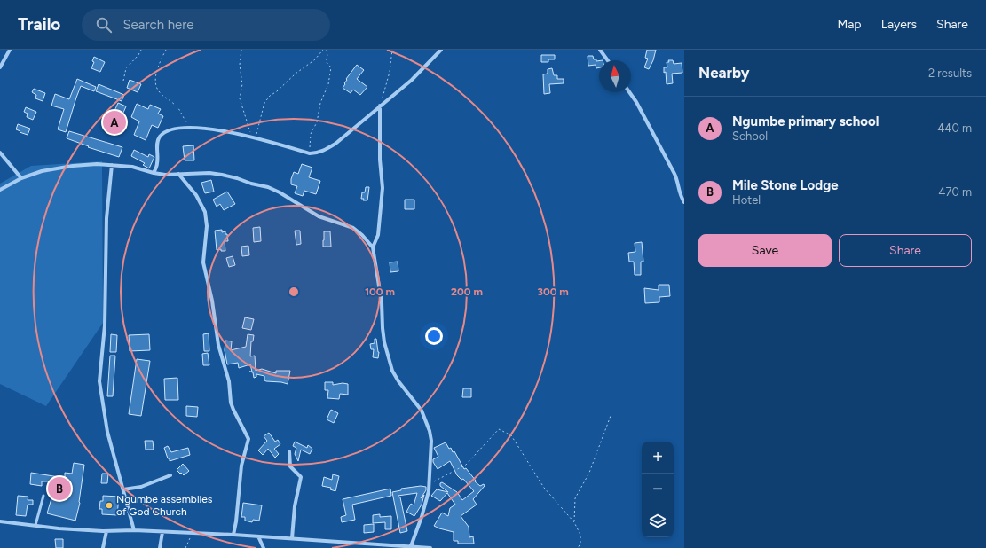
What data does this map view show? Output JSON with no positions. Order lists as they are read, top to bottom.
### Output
{
  "places": ["Ngumbe assemblies of God Church"],
  "north": "top",
  "page": {
    "header": "Trailo",
    "search": "Search here",
    "nav": ["Map", "Layers", "Share"],
    "heading": ["Nearby", "2 results"],
    "list": [
      {
        "mark": "A",
        "name": "Ngumbe primary school",
        "note": "School",
        "value": "440 m"
      },
      {
        "mark": "B",
        "name": "Mile Stone Lodge",
        "note": "Hotel",
        "value": "470 m"
      }
    ],
    "pins": ["A", "B"],
    "buttons": ["Save", "Share"],
    "map_buttons": ["+", "−"]
  },
  "rings": ["100 m", "200 m", "300 m"]
}
